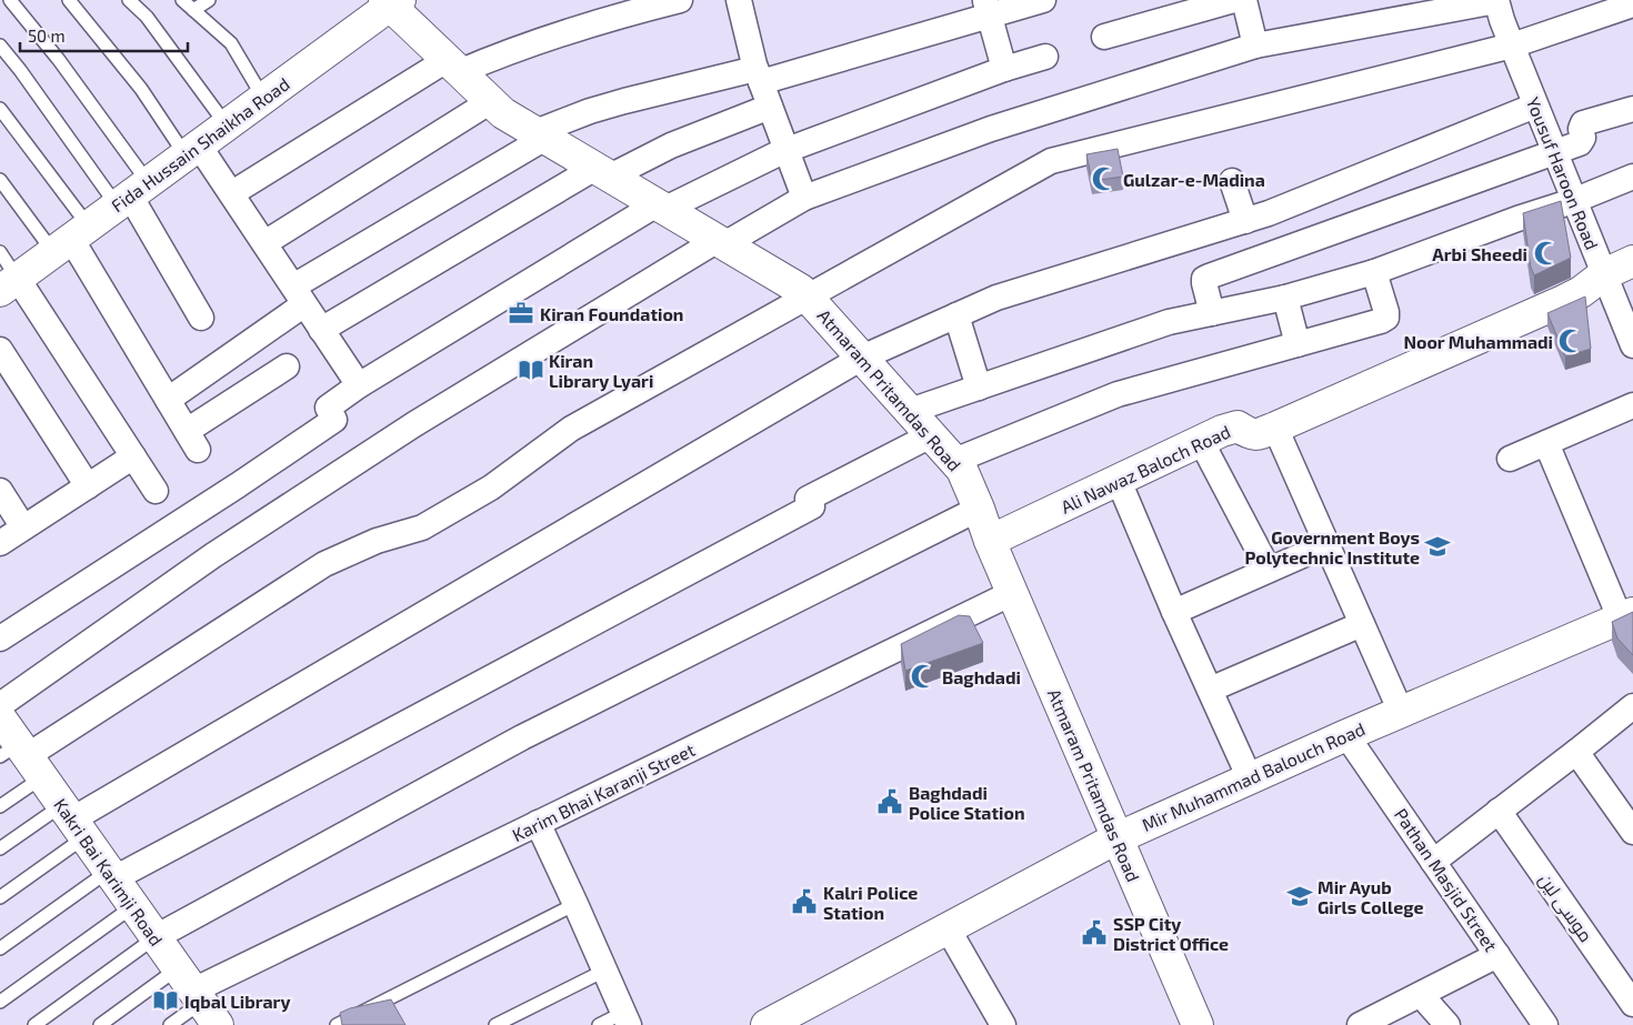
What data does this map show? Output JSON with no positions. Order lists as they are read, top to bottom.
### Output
{
  "streets": {
    "street": [
      "Fida Hussain Shaikha Road",
      "Yousuf Haroon Road",
      "Atmaram Pritamdas Road",
      "Ali Nawaz Baloch Road",
      "Mir Muhammad Balouch Road",
      "Karim Bhai Karanji Street",
      "Kakri Bai Karimji Road",
      "Pathan Masjid Street",
      "موسی لین"
    ]
  },
  "crossings": [
    ["Fida Hussain Shaikha Road", "Atmaram Pritamdas Road"],
    ["Yousuf Haroon Road", "Ali Nawaz Baloch Road"],
    ["Atmaram Pritamdas Road", "Ali Nawaz Baloch Road"],
    ["Atmaram Pritamdas Road", "Mir Muhammad Balouch Road"],
    ["Atmaram Pritamdas Road", "Karim Bhai Karanji Street"],
    ["Mir Muhammad Balouch Road", "Pathan Masjid Street"],
    ["Karim Bhai Karanji Street", "Kakri Bai Karimji Road"]
  ],
  "places": {
    "mosque": [
      "Gulzar-e-Madina",
      "Arbi Sheedi",
      "Noor Muhammadi",
      "Baghdadi"
    ],
    "office": ["Kiran Foundation"],
    "library": ["Kiran Library Lyari", "Iqbal Library"],
    "school or university": ["Government Boys Polytechnic Institute", "Mir Ayub Girls College"],
    "public building": ["Baghdadi Police Station", "Kalri Police Station", "SSP City District Office"]
  },
  "scale_bar": "50 m"
}
